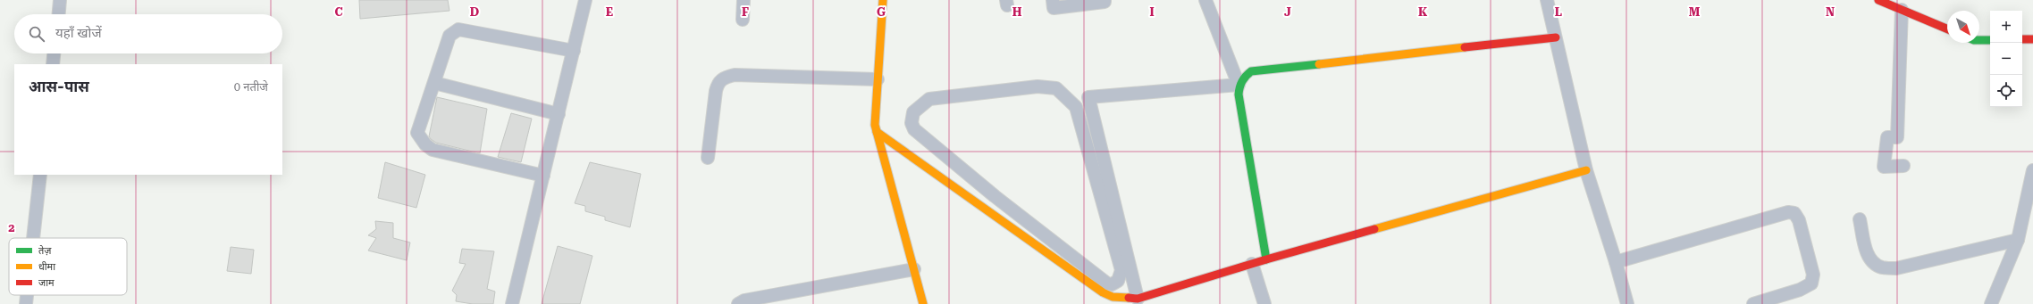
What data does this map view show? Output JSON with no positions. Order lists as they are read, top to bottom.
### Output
{
  "legend": ["तेज़", "धीमा", "जाम"],
  "north": "bottom right",
  "page": {
    "map_buttons": ["+", "−"],
    "search": "यहाँ खोजें",
    "heading": ["आस-पास", "0 नतीजे"]
  },
  "grid": {
    "columns": [
      "C",
      "D",
      "E",
      "F",
      "G",
      "H",
      "I",
      "J",
      "K",
      "L",
      "M",
      "N"
    ],
    "rows": ["2"]
  }
}
